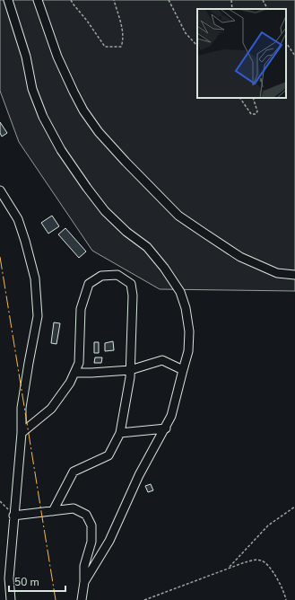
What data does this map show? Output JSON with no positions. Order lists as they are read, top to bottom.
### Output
{
  "scale_bar": "50 m"
}
